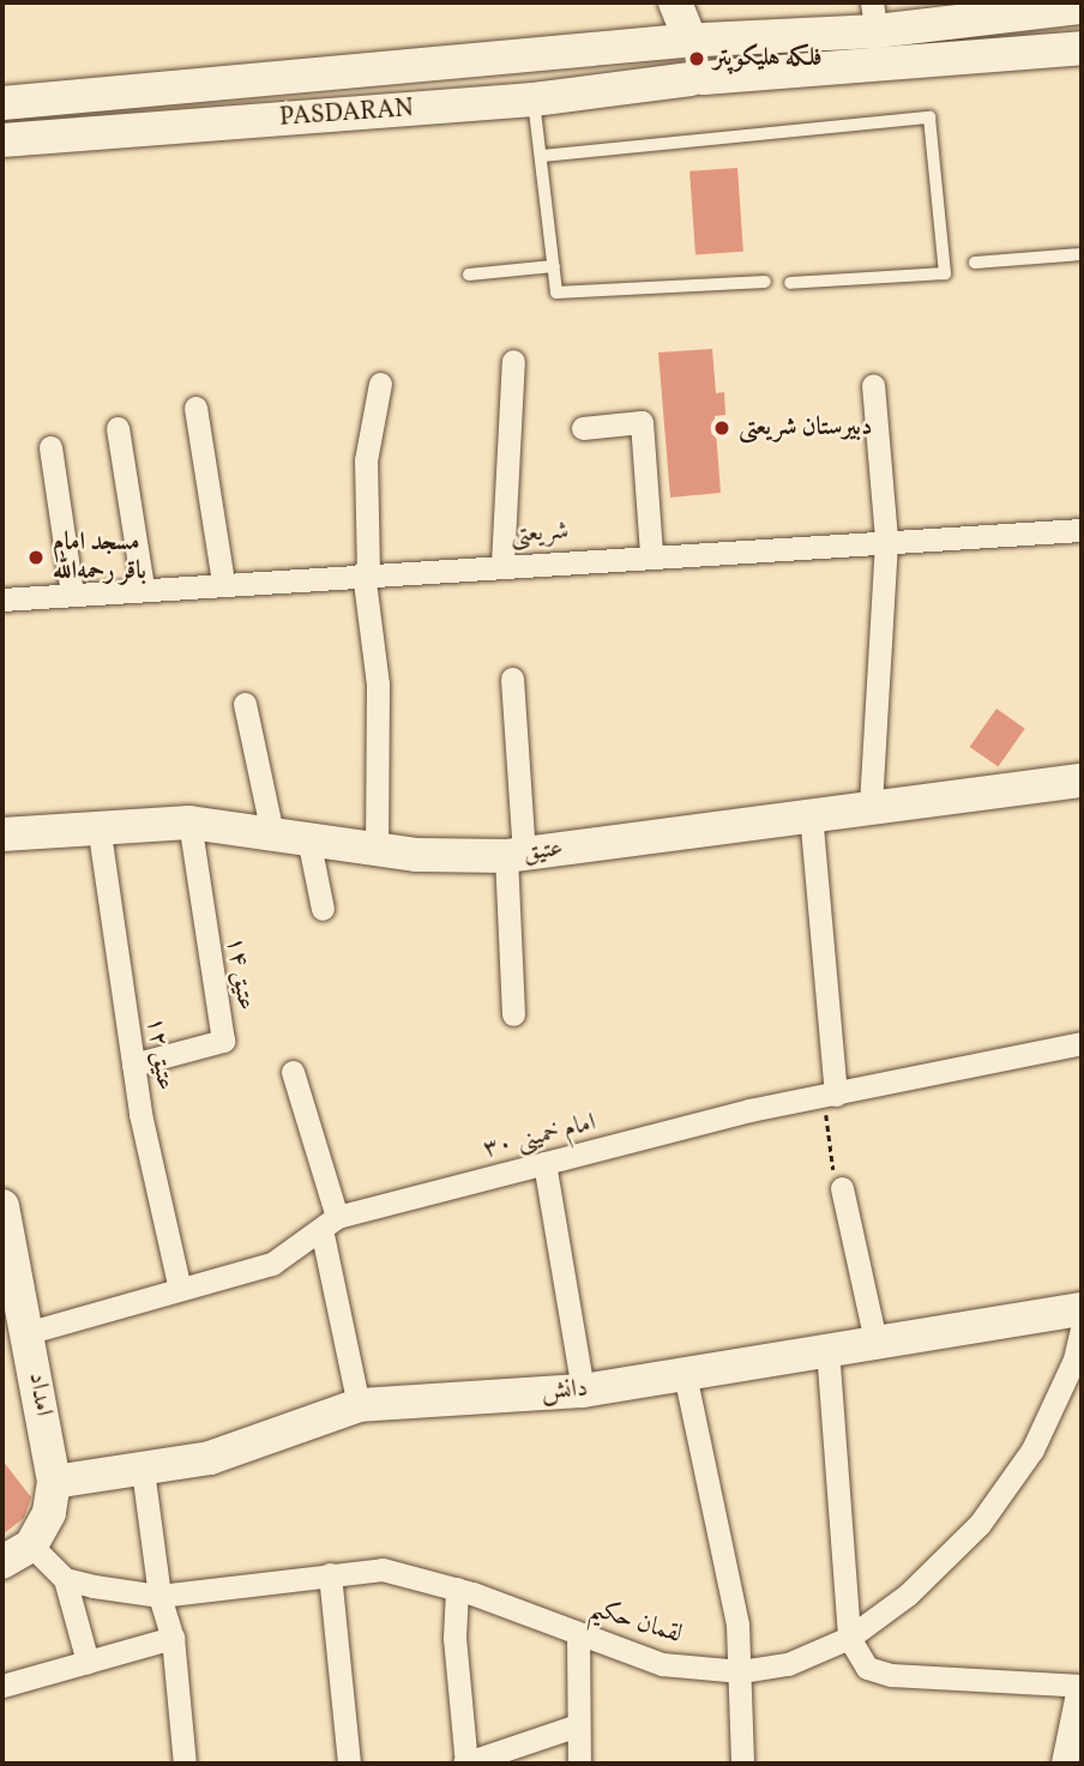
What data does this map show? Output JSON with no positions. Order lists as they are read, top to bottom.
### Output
{
  "streets": {
    "street": [
      "PASDARAN",
      "شریعتی",
      "عتیق",
      "عتیق ۱۴",
      "عتیق ۱۲",
      "امام خمینی ۳۰",
      "دانش",
      "امداد",
      "لقمان حکیم"
    ]
  },
  "crossings": [
    ["عتیق", "عتیق ۱۴"],
    ["عتیق", "عتیق ۱۲"],
    ["عتیق ۱۴", "عتیق ۱۲"],
    ["عتیق ۱۲", "امام خمینی ۳۰"],
    ["امام خمینی ۳۰", "امداد"],
    ["دانش", "امداد"]
  ],
  "places": ["فلکه هلیکوپتر", "دبیرستان شریعتی", "مسجد امام باقر رحمه‌الله"]
}
